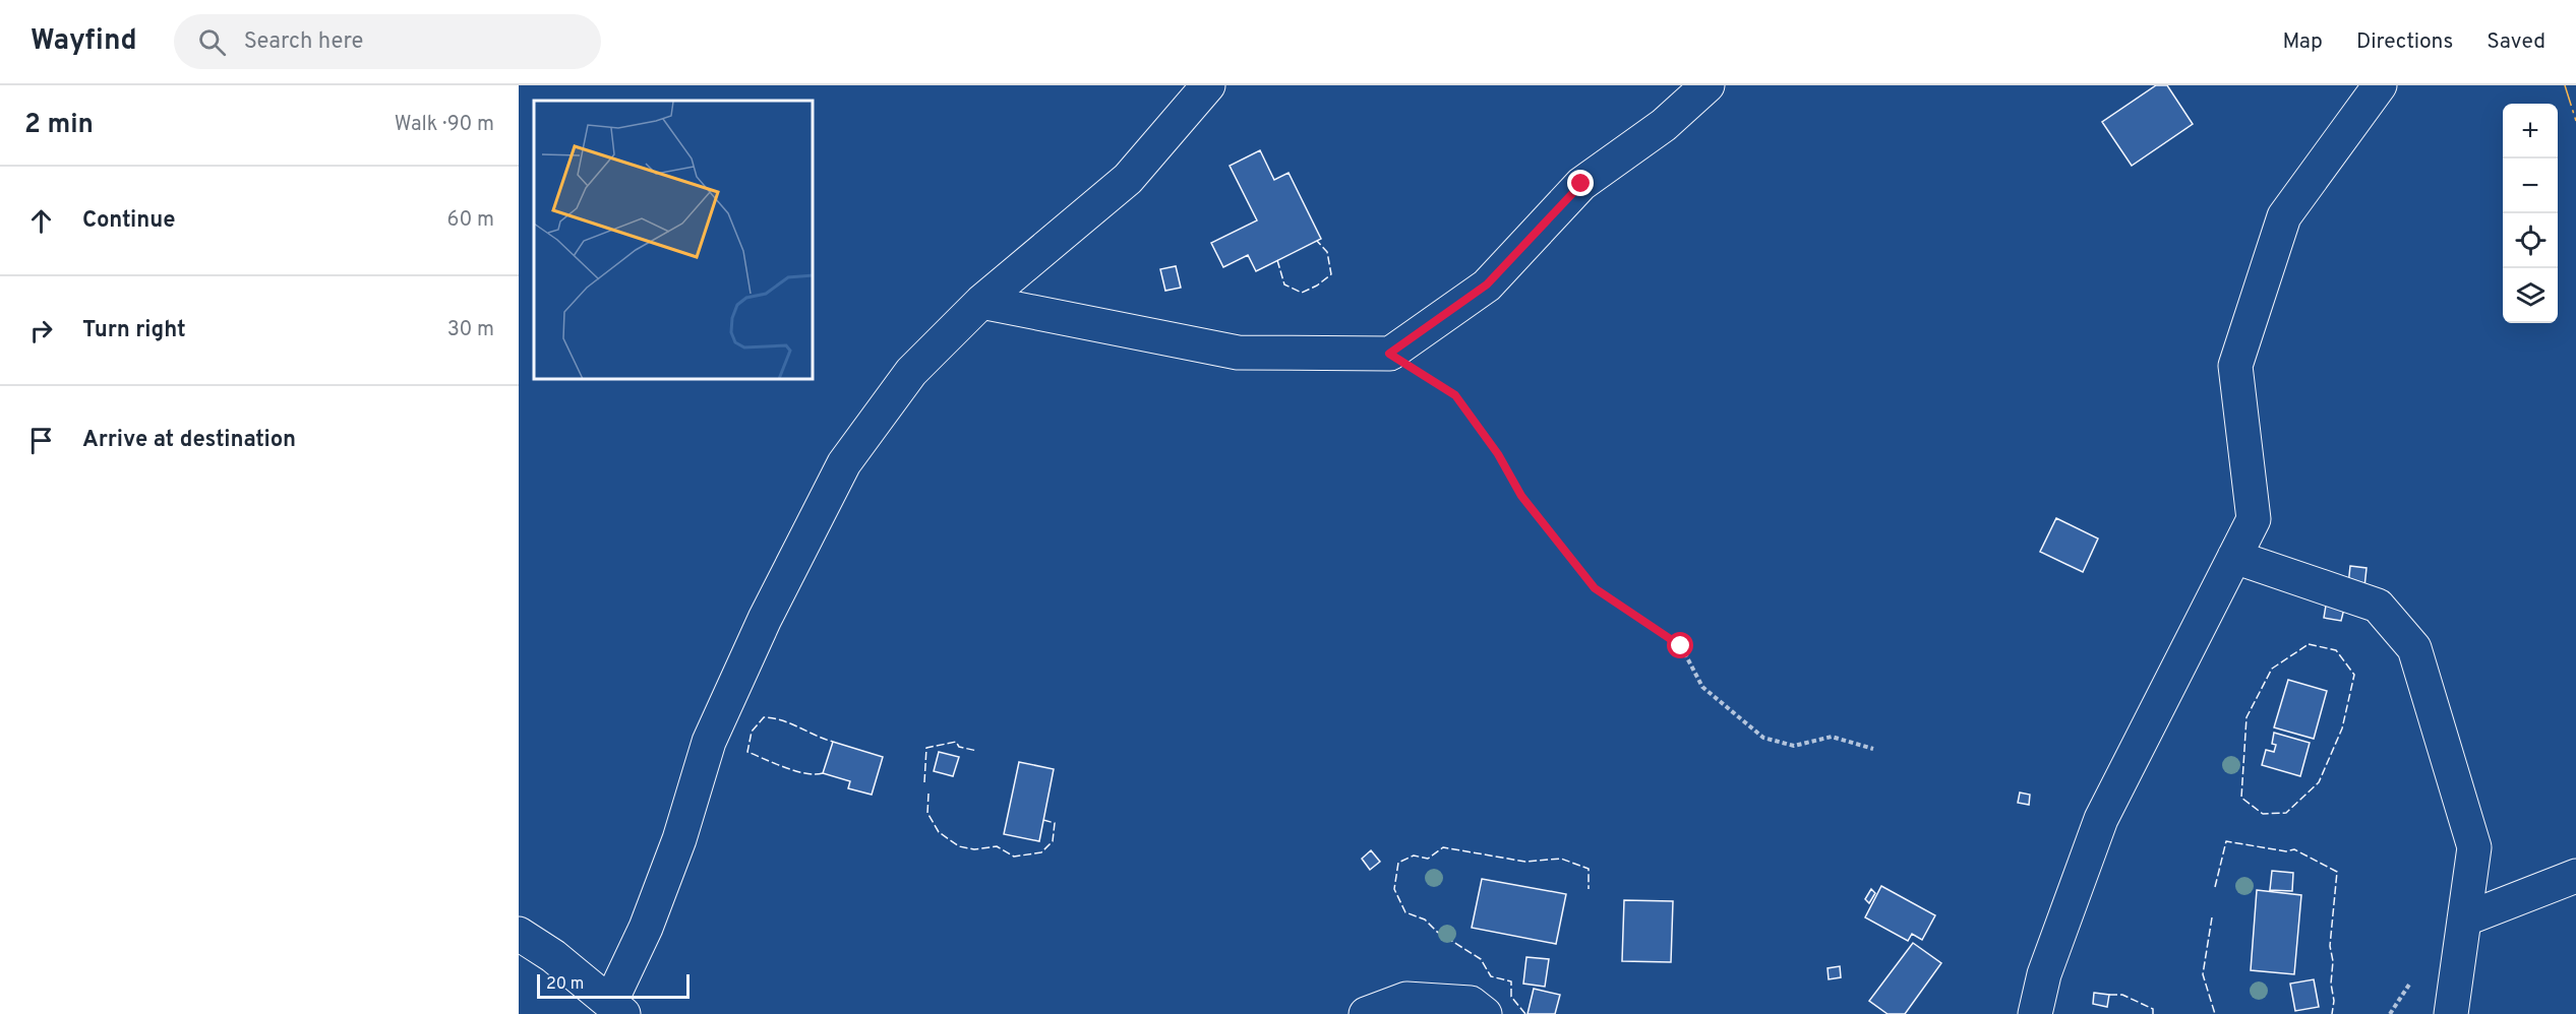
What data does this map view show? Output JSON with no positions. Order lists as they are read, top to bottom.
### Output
{
  "scale_bar": "20 m",
  "page": {
    "header": "Wayfind",
    "search": "Search here",
    "nav": ["Map", "Directions", "Saved"],
    "heading": ["2 min", "Walk · 90 m"],
    "map_buttons": ["+", "−"],
    "list": [
      ["Continue", "60 m"],
      ["Turn right", "30 m"],
      "Arrive at destination"
    ],
    "scale": "20 m"
  }
}
